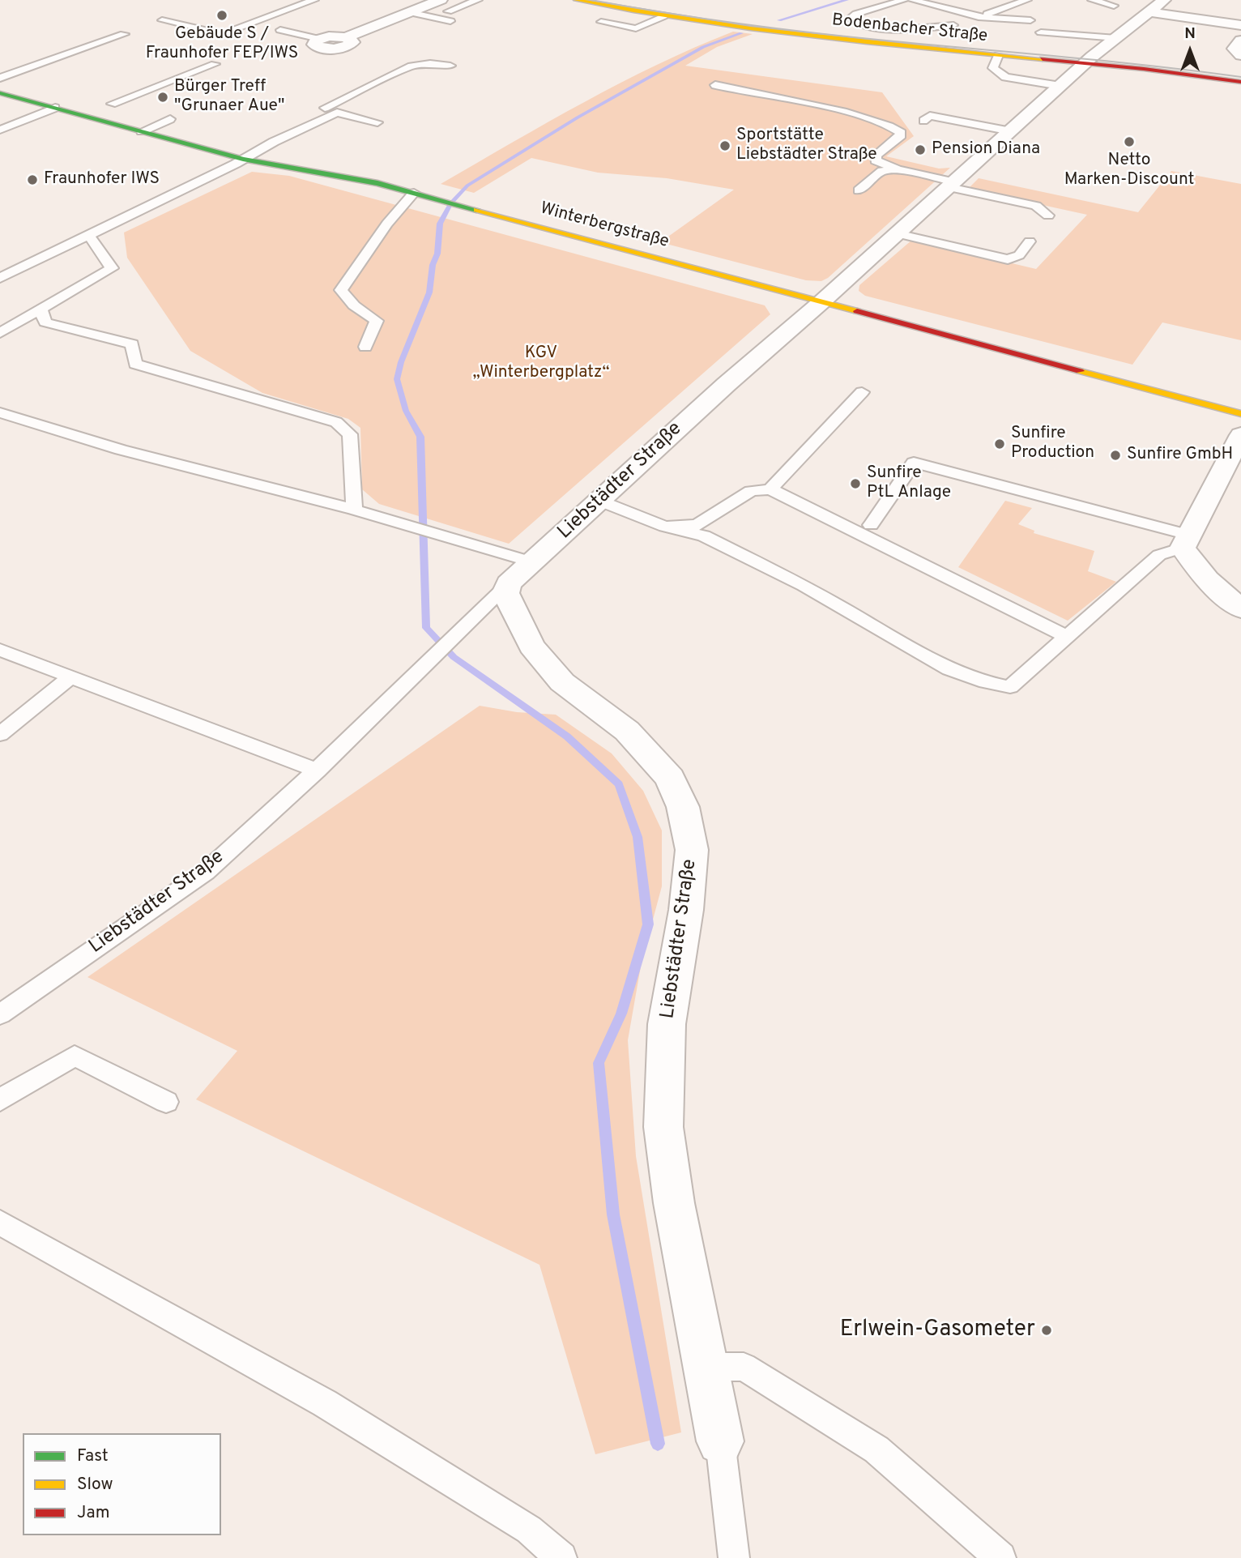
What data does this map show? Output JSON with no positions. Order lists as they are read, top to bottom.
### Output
{
  "streets": {
    "main road": ["Bodenbacher Straße", "Winterbergstraße"],
    "street": ["Liebstädter Straße"]
  },
  "crossings": [
    ["Bodenbacher Straße", "Liebstädter Straße"],
    ["Winterbergstraße", "Liebstädter Straße"]
  ],
  "parks": ["KGV „Winterbergplatz“"],
  "places": [
    "Gebäude S / Fraunhofer FEP/IWS",
    "Bürger Treff \"Grunaer Aue\"",
    "Netto Marken-Discount",
    "Sportstätte Liebstädter Straße",
    "Pension Diana",
    "Fraunhofer IWS",
    "Sunfire Production",
    "Sunfire GmbH",
    "Sunfire PtL Anlage",
    "Erlwein-Gasometer"
  ],
  "legend": ["Fast", "Slow", "Jam"],
  "north": "top"
}
